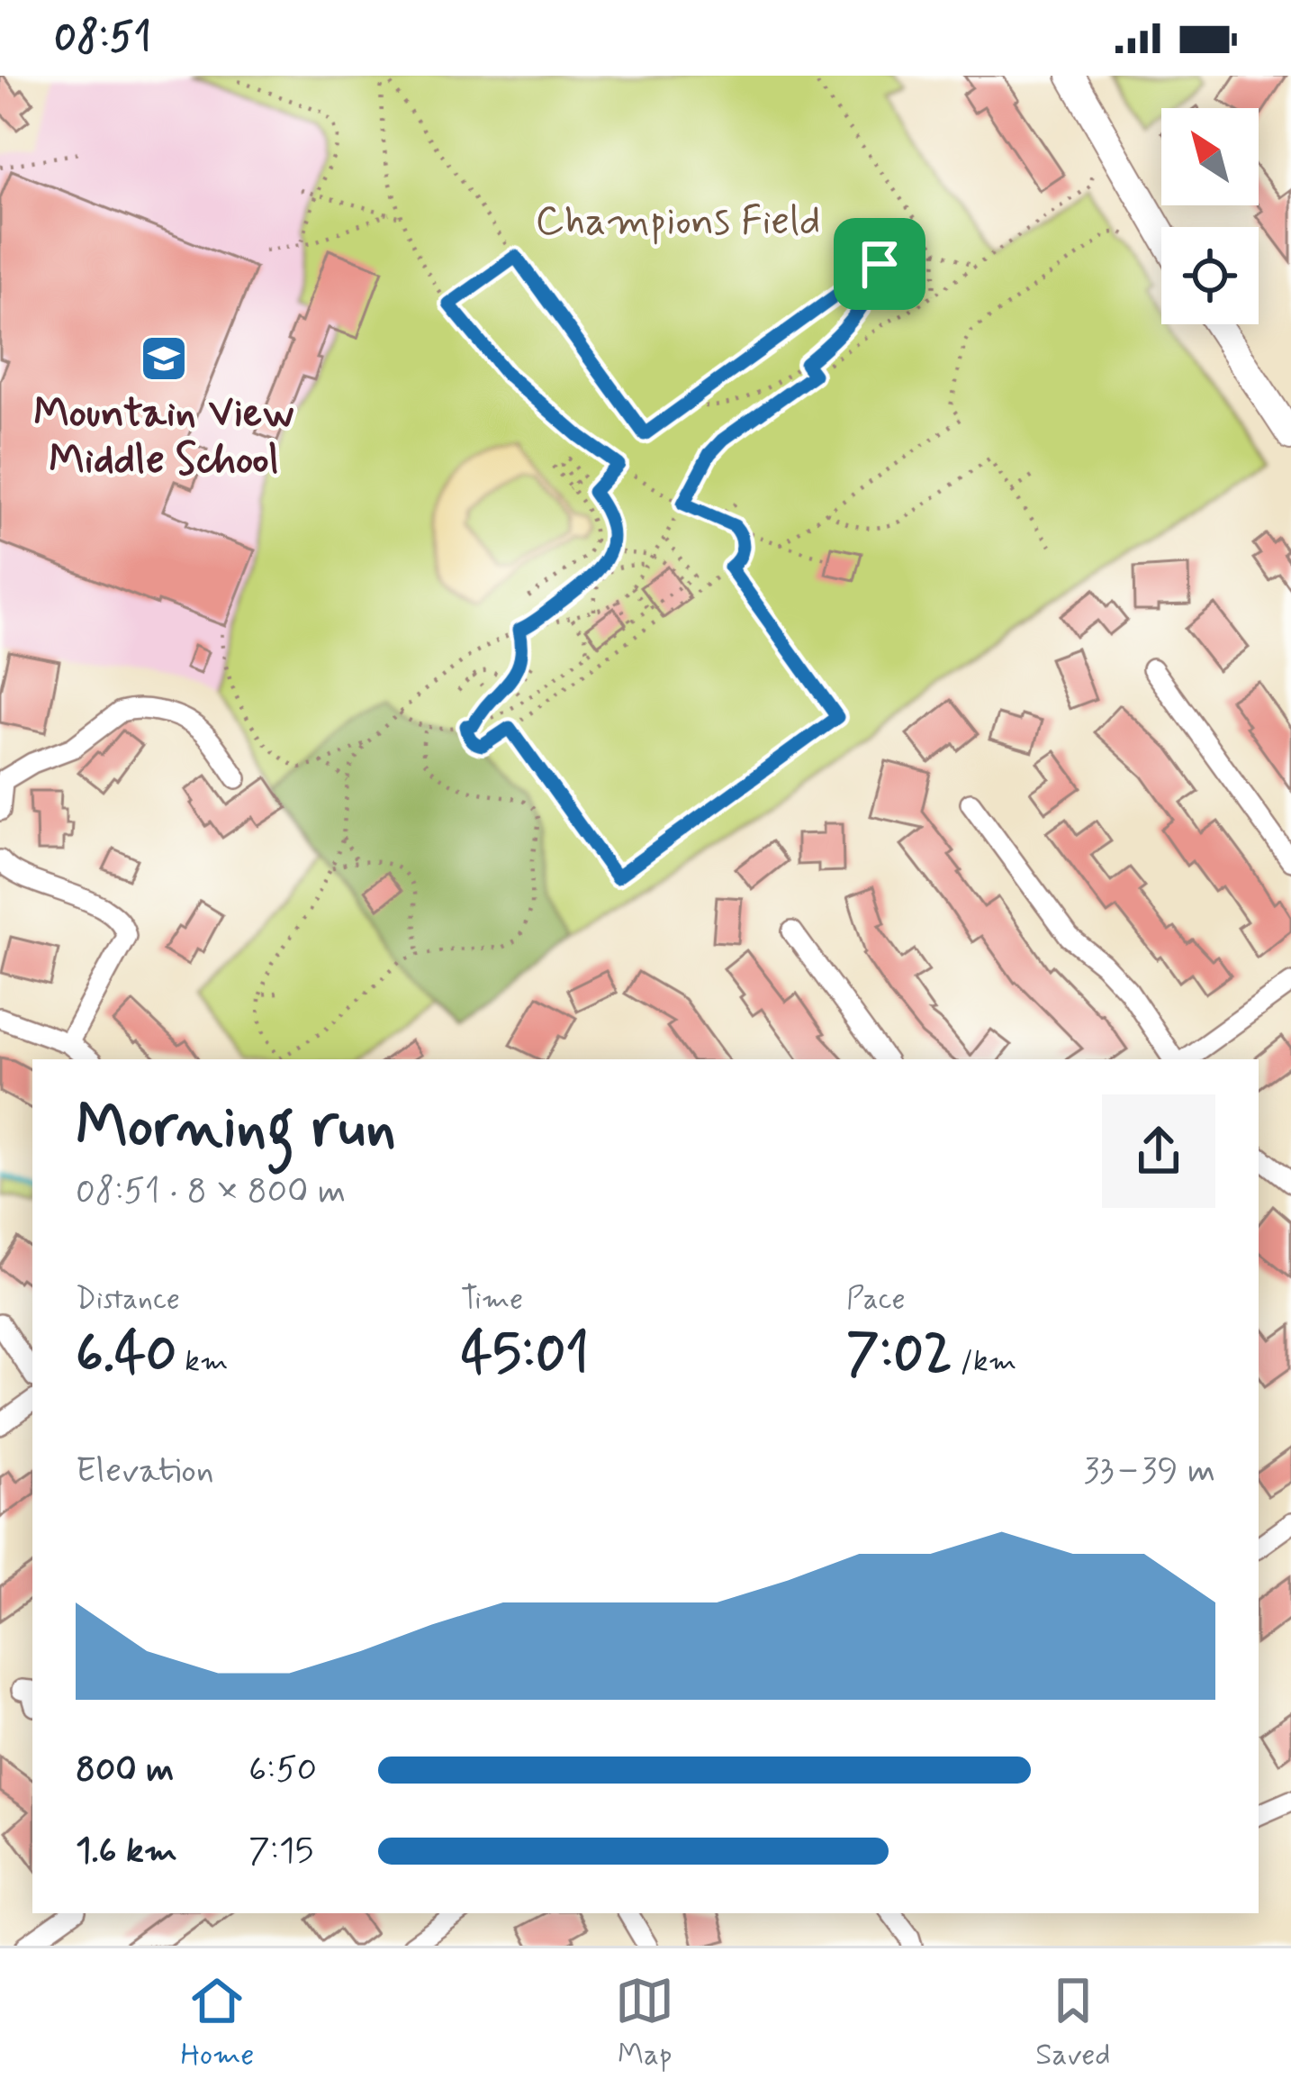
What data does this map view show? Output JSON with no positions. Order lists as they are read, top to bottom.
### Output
{
  "parks": ["Champions Field"],
  "places": {
    "school or university": ["Mountain View Middle School"]
  },
  "north": "top left",
  "page": {
    "status": "08:51",
    "heading": ["Morning run", "08:51 · 8 × 800 m"],
    "stats": [
      ["Distance", "6.40 km"],
      ["Time", "45:01"],
      ["Pace", "7:02 /km"]
    ],
    "chart": ["Elevation", "33–39 m"],
    "list": [
      {
        "name": "800 m",
        "note": "6:50"
      },
      {
        "name": "1.6 km",
        "note": "7:15"
      }
    ],
    "tabs": ["Home", "Map", "Saved"]
  }
}
